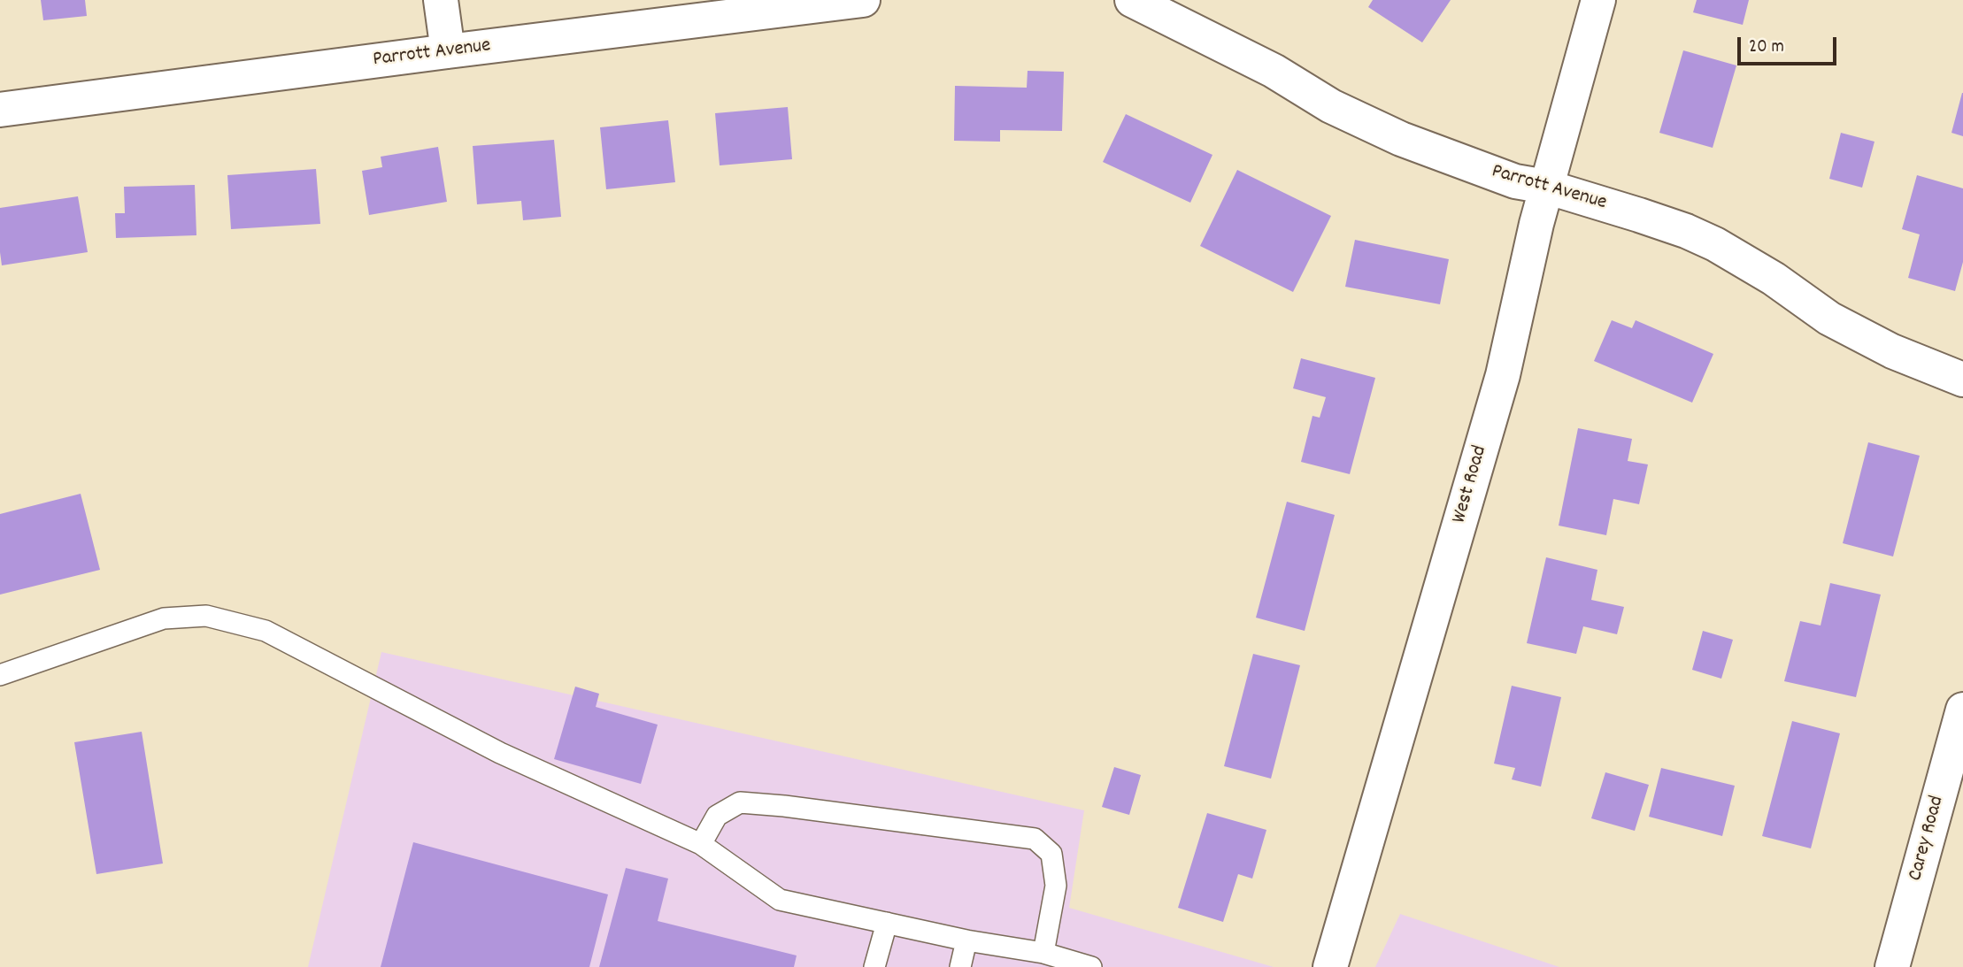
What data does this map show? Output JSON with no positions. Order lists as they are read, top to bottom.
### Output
{
  "streets": {
    "street": ["Parrott Avenue", "West Road", "Carey Road"]
  },
  "crossings": [
    ["Parrott Avenue", "West Road"]
  ],
  "scale_bar": "20 m"
}
